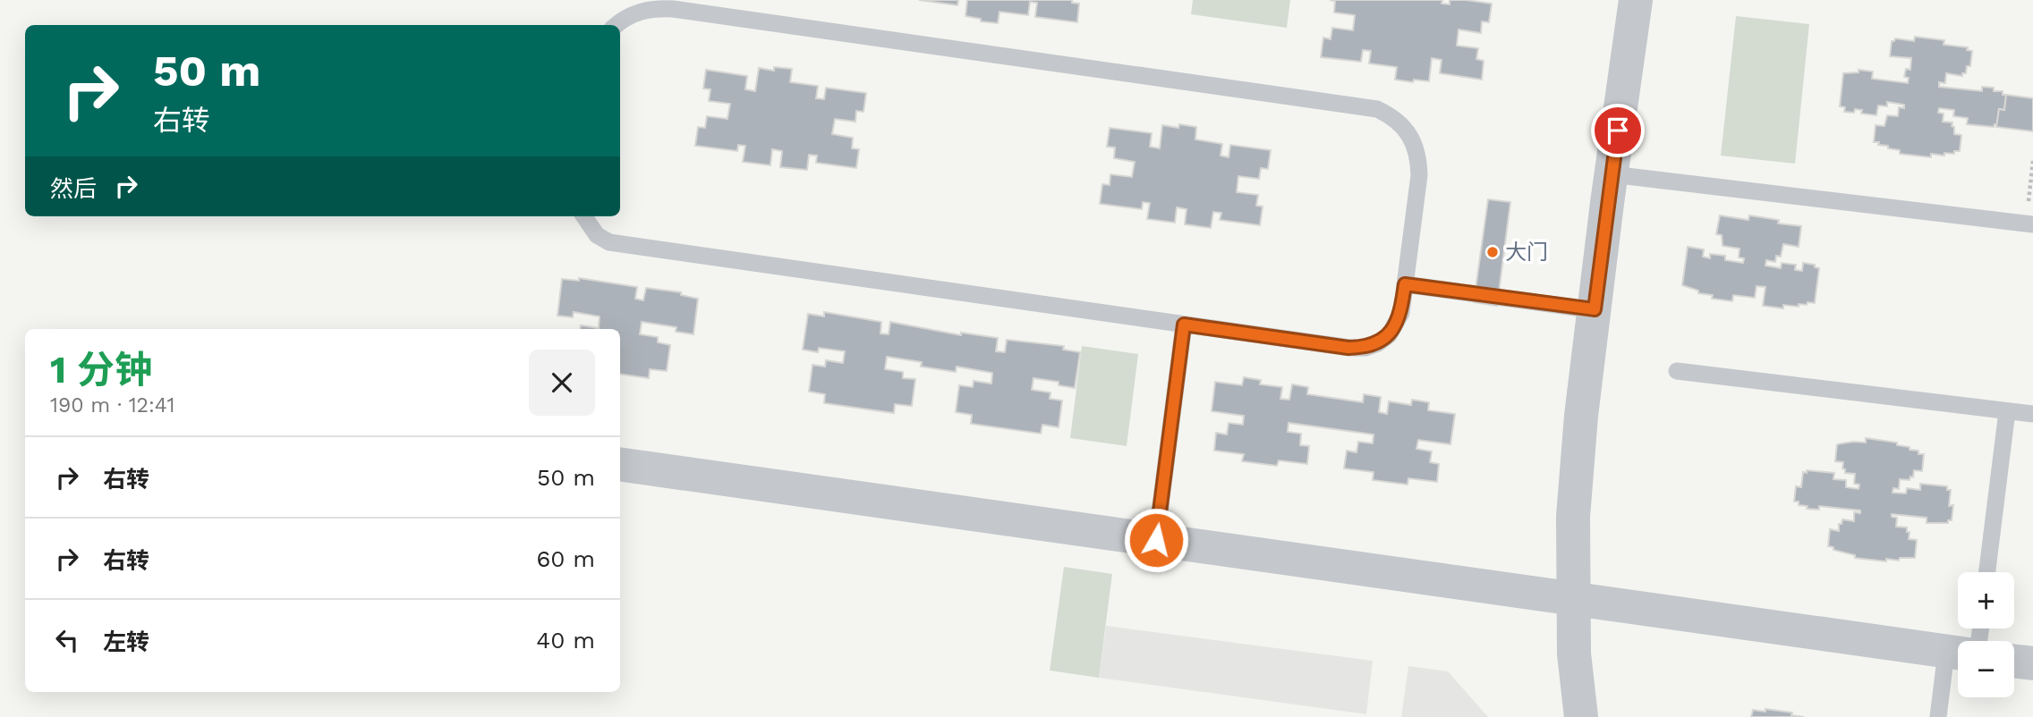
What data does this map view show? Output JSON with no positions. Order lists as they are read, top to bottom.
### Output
{
  "places": ["大门"],
  "page": {
    "turn": ["50 m", "右转"],
    "then": "然后",
    "heading": ["1 分钟", "190 m · 12:41"],
    "list": [
      {
        "name": "右转",
        "value": "50 m"
      },
      {
        "name": "右转",
        "value": "60 m"
      },
      {
        "name": "左转",
        "value": "40 m"
      }
    ],
    "map_buttons": ["+", "−"]
  }
}
